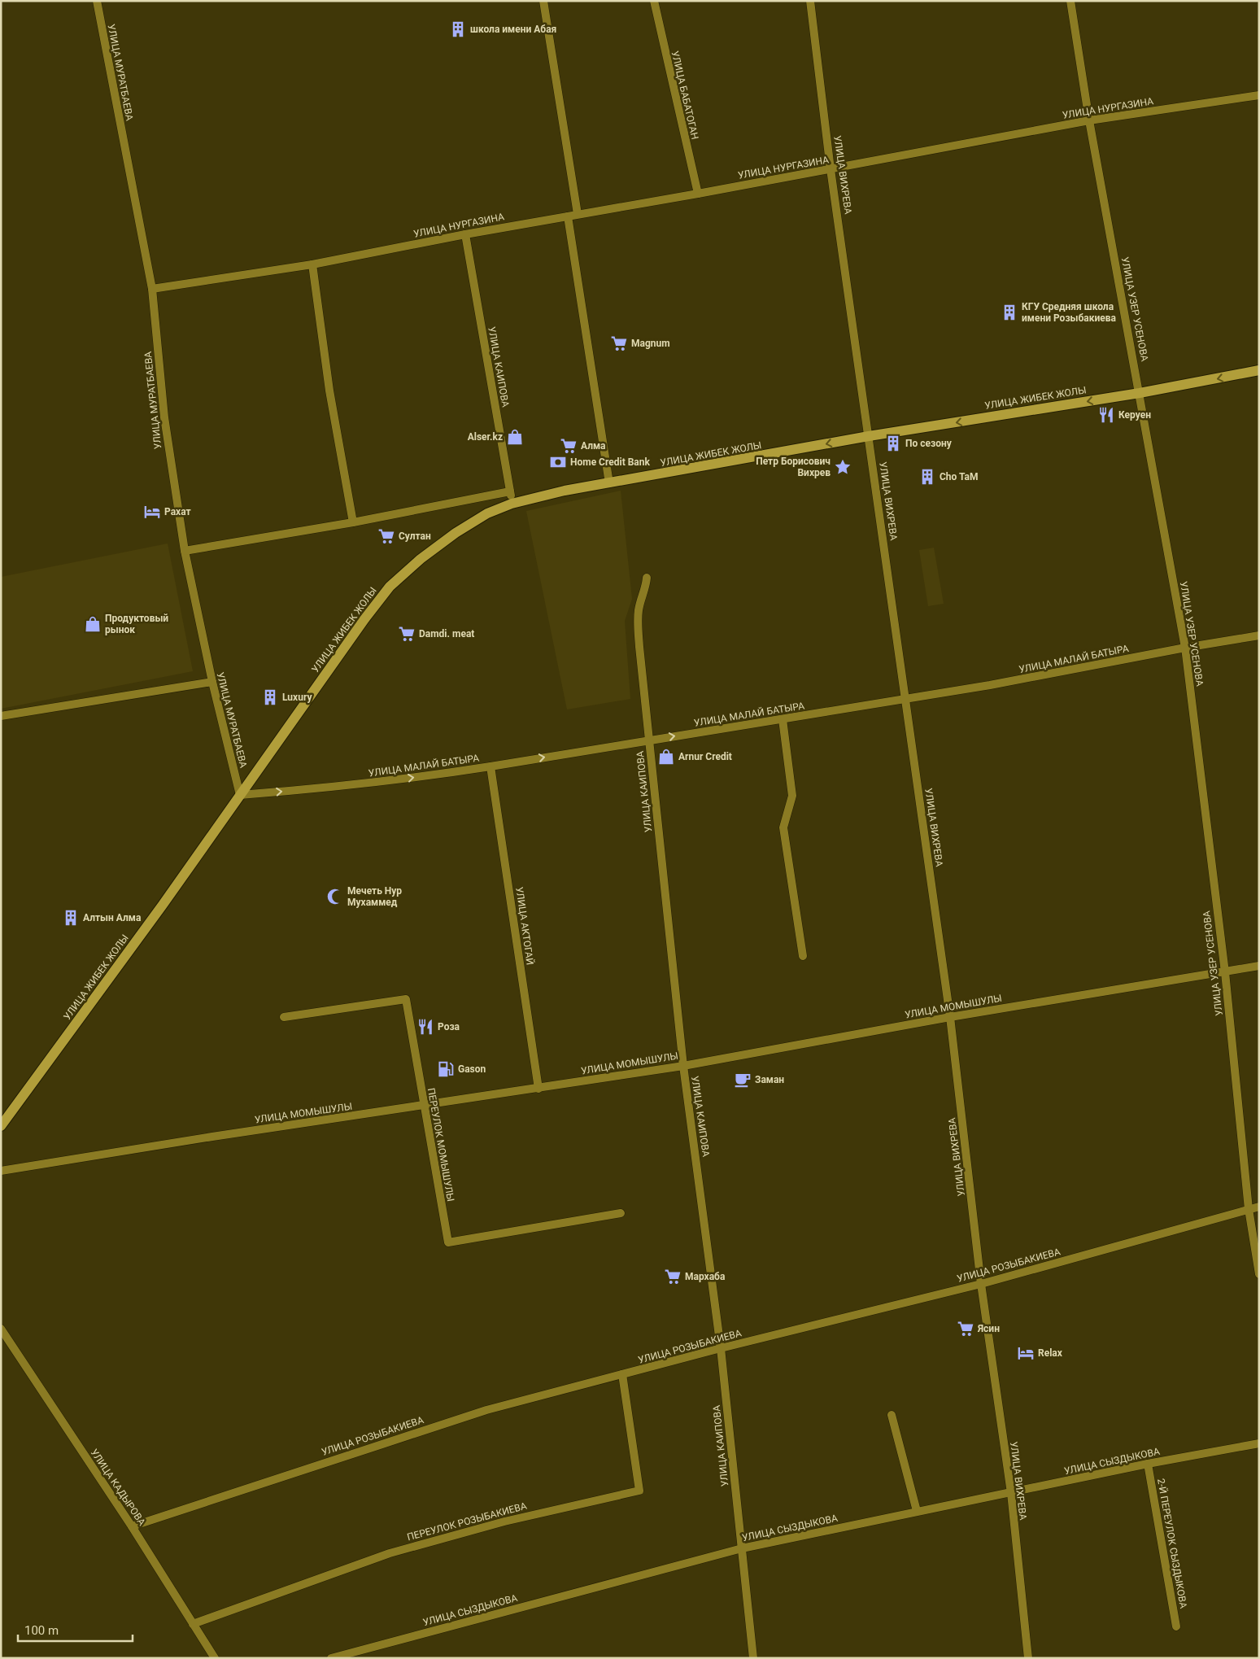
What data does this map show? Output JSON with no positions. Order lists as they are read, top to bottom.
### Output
{
  "streets": {
    "main road": ["УЛИЦА ЖИБЕК ЖОЛЫ"],
    "street": [
      "УЛИЦА МУРАТБАЕВА",
      "УЛИЦА БАБАТОГАН",
      "УЛИЦА НУРГАЗИНА",
      "УЛИЦА ВИХРЕВА",
      "УЛИЦА УЗЕР УСЕНОВА",
      "УЛИЦА КАИПОВА",
      "УЛИЦА МАЛАЙ БАТЫРА",
      "УЛИЦА АКТОГАЙ",
      "УЛИЦА МОМЫШУЛЫ",
      "ПЕРЕУЛОК МОМЫШУЛЫ",
      "УЛИЦА РОЗЫБАКИЕВА",
      "УЛИЦА СЫЗДЫКОВА",
      "УЛИЦА КАДЫРОВА",
      "ПЕРЕУЛОК РОЗЫБАКИЕВА",
      "2-Й ПЕРЕУЛОК СЫЗДЫКОВА"
    ]
  },
  "crossings": [
    ["УЛИЦА МУРАТБАЕВА", "УЛИЦА НУРГАЗИНА"],
    ["УЛИЦА МУРАТБАЕВА", "УЛИЦА ЖИБЕК ЖОЛЫ"],
    ["УЛИЦА МУРАТБАЕВА", "УЛИЦА МАЛАЙ БАТЫРА"],
    ["УЛИЦА БАБАТОГАН", "УЛИЦА НУРГАЗИНА"],
    ["УЛИЦА НУРГАЗИНА", "УЛИЦА ВИХРЕВА"],
    ["УЛИЦА НУРГАЗИНА", "УЛИЦА УЗЕР УСЕНОВА"],
    ["УЛИЦА НУРГАЗИНА", "УЛИЦА КАИПОВА"],
    ["УЛИЦА ВИХРЕВА", "УЛИЦА ЖИБЕК ЖОЛЫ"],
    ["УЛИЦА ВИХРЕВА", "УЛИЦА МАЛАЙ БАТЫРА"],
    ["УЛИЦА ВИХРЕВА", "УЛИЦА МОМЫШУЛЫ"],
    ["УЛИЦА ВИХРЕВА", "УЛИЦА РОЗЫБАКИЕВА"],
    ["УЛИЦА ВИХРЕВА", "УЛИЦА СЫЗДЫКОВА"],
    ["УЛИЦА УЗЕР УСЕНОВА", "УЛИЦА ЖИБЕК ЖОЛЫ"],
    ["УЛИЦА УЗЕР УСЕНОВА", "УЛИЦА МАЛАЙ БАТЫРА"],
    ["УЛИЦА УЗЕР УСЕНОВА", "УЛИЦА МОМЫШУЛЫ"],
    ["УЛИЦА УЗЕР УСЕНОВА", "УЛИЦА РОЗЫБАКИЕВА"],
    ["УЛИЦА КАИПОВА", "УЛИЦА ЖИБЕК ЖОЛЫ"],
    ["УЛИЦА КАИПОВА", "УЛИЦА МАЛАЙ БАТЫРА"],
    ["УЛИЦА КАИПОВА", "УЛИЦА МОМЫШУЛЫ"],
    ["УЛИЦА КАИПОВА", "УЛИЦА РОЗЫБАКИЕВА"],
    ["УЛИЦА КАИПОВА", "УЛИЦА СЫЗДЫКОВА"],
    ["УЛИЦА ЖИБЕК ЖОЛЫ", "УЛИЦА МАЛАЙ БАТЫРА"],
    ["УЛИЦА МАЛАЙ БАТЫРА", "УЛИЦА АКТОГАЙ"],
    ["УЛИЦА АКТОГАЙ", "УЛИЦА МОМЫШУЛЫ"],
    ["УЛИЦА МОМЫШУЛЫ", "ПЕРЕУЛОК МОМЫШУЛЫ"],
    ["УЛИЦА РОЗЫБАКИЕВА", "УЛИЦА КАДЫРОВА"],
    ["УЛИЦА РОЗЫБАКИЕВА", "ПЕРЕУЛОК РОЗЫБАКИЕВА"],
    ["УЛИЦА СЫЗДЫКОВА", "2-Й ПЕРЕУЛОК СЫЗДЫКОВА"],
    ["УЛИЦА КАДЫРОВА", "ПЕРЕУЛОК РОЗЫБАКИЕВА"]
  ],
  "one_way": ["УЛИЦА ЖИБЕК ЖОЛЫ", "УЛИЦА МАЛАЙ БАТЫРА"],
  "places": {
    "building": [
      "школа имени Абая",
      "КГУ Средняя школа имени Розыбакиева",
      "По сезону",
      "Cho TaM",
      "Luxury",
      "Алтын Алма"
    ],
    "supermarket": [
      "Magnum",
      "Алма",
      "Султан",
      "Damdi. meat",
      "Мархаба",
      "Ясин"
    ],
    "restaurant": ["Керуен", "Роза"],
    "shop": ["Alser.kz", "Продуктовый рынок", "Arnur Credit"],
    "bank": ["Home Credit Bank"],
    "place": ["Петр Борисович Вихрев"],
    "hotel": ["Рахат", "Relax"],
    "mosque": ["Мечеть Нур Мухаммед"],
    "fuel station": ["Gason"],
    "cafe": ["Заман"]
  },
  "scale_bar": "100 m"
}
